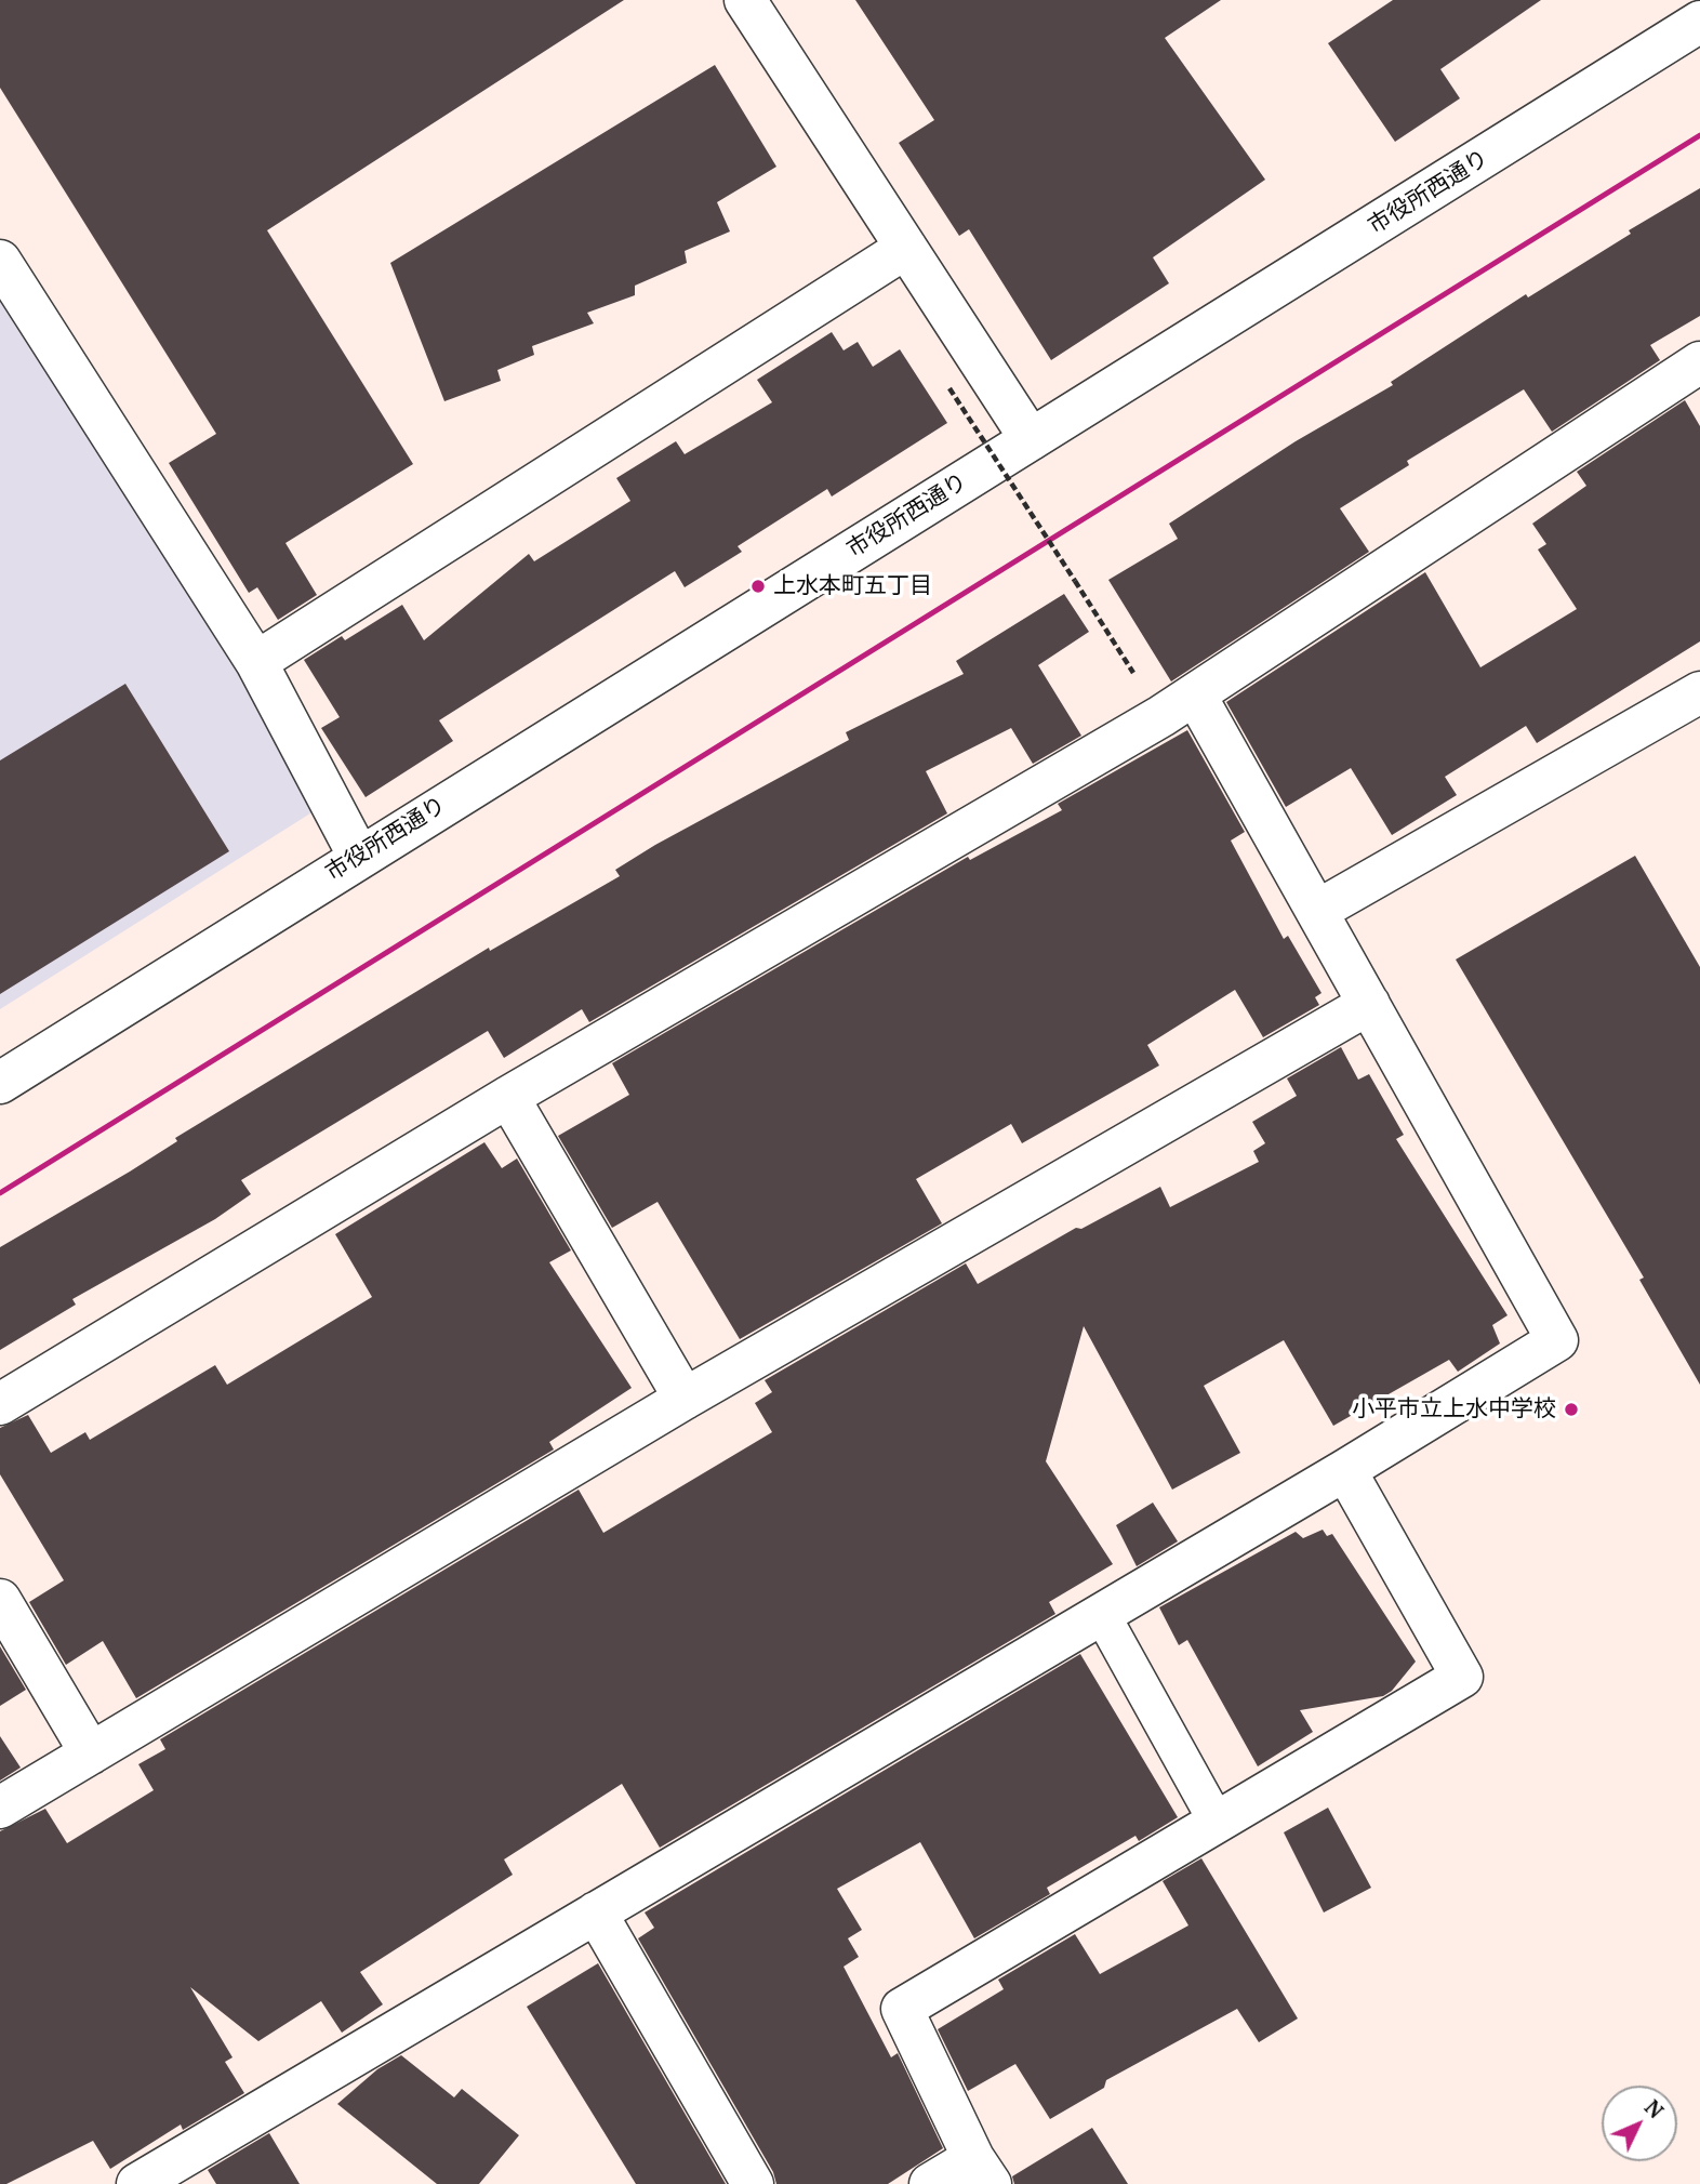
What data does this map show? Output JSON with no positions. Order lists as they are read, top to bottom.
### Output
{
  "streets": {
    "street": ["市役所西通り"]
  },
  "places": ["上水本町五丁目", "小平市立上水中学校"],
  "north": "top right"
}
